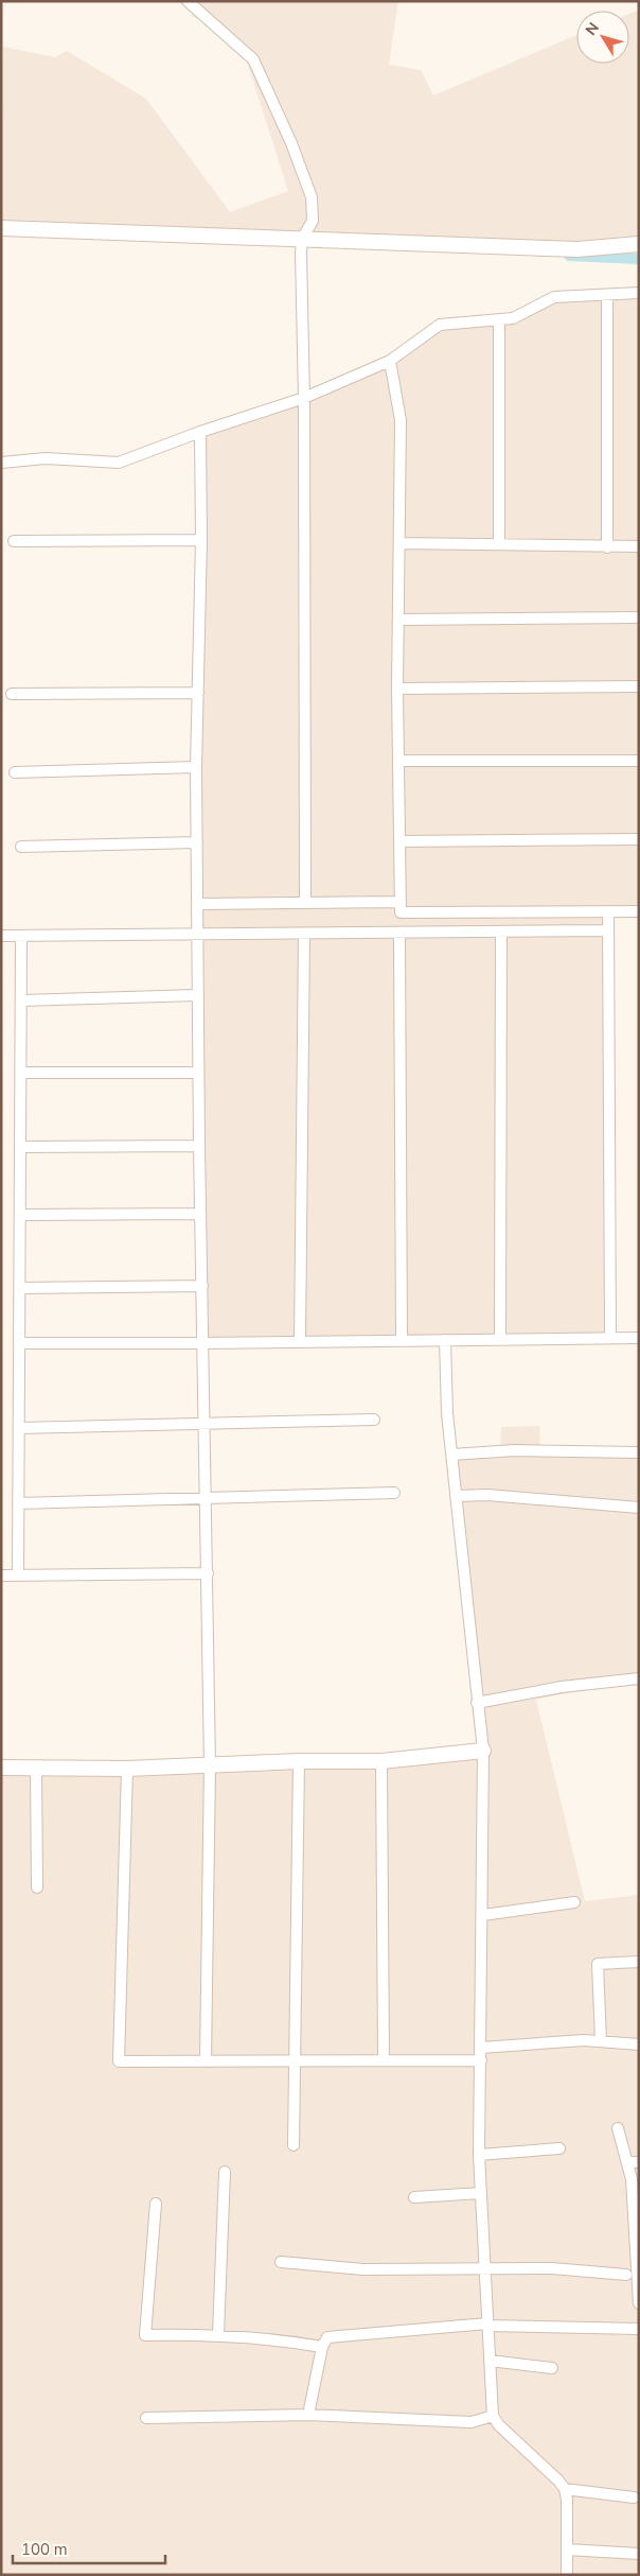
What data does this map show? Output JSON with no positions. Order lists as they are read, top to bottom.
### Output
{
  "scale_bar": "100 m",
  "north": "top left"
}
